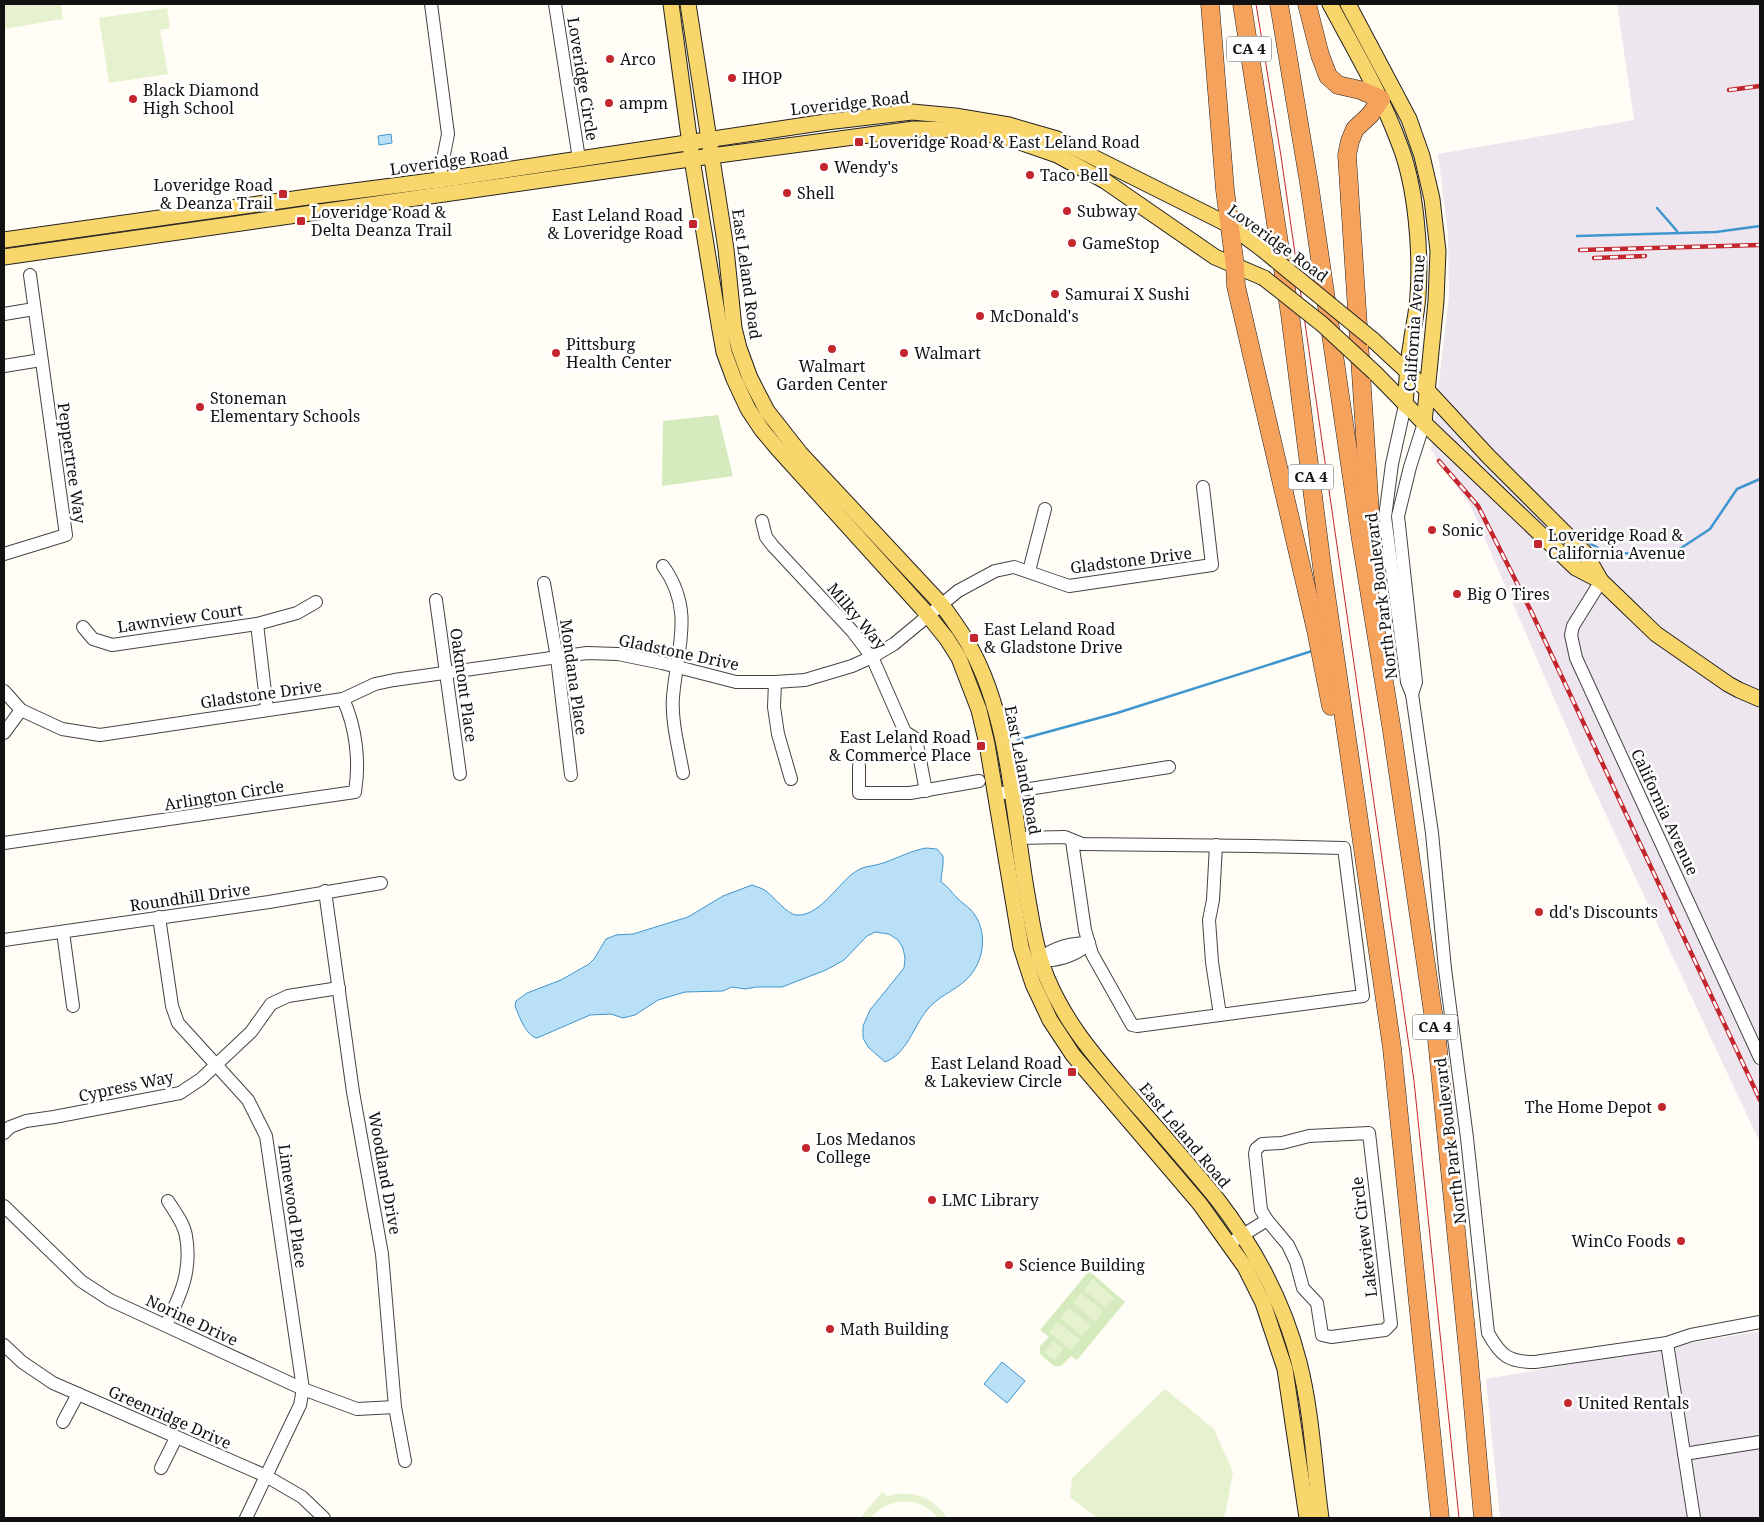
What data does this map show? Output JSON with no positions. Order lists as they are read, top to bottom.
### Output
{
  "streets": {
    "highway": ["CA 4"],
    "main road": ["Loveridge Road", "East Leland Road", "California Avenue"],
    "street": [
      "Loveridge Circle",
      "Peppertree Way",
      "Gladstone Drive",
      "North Park Boulevard",
      "Milky Way",
      "Lawnview Court",
      "Mondana Place",
      "Oakmont Place",
      "Arlington Circle",
      "Roundhill Drive",
      "Cypress Way",
      "Woodland Drive",
      "Limewood Place",
      "Lakeview Circle",
      "Norine Drive",
      "Greenridge Drive"
    ]
  },
  "crossings": [
    ["Loveridge Circle", "Loveridge Road"],
    ["Loveridge Road", "East Leland Road"],
    ["Loveridge Road", "California Avenue"],
    ["Loveridge Road", "North Park Boulevard"],
    ["East Leland Road", "Gladstone Drive"],
    ["California Avenue", "North Park Boulevard"],
    ["Gladstone Drive", "Milky Way"],
    ["Gladstone Drive", "Mondana Place"],
    ["Gladstone Drive", "Oakmont Place"],
    ["Gladstone Drive", "Arlington Circle"],
    ["Roundhill Drive", "Woodland Drive"],
    ["Roundhill Drive", "Limewood Place"],
    ["Cypress Way", "Woodland Drive"],
    ["Cypress Way", "Limewood Place"],
    ["Woodland Drive", "Norine Drive"],
    ["Limewood Place", "Norine Drive"],
    ["Limewood Place", "Greenridge Drive"]
  ],
  "places": {
    "other": [
      "Arco",
      "IHOP",
      "Black Diamond High School",
      "ampm",
      "Wendy's",
      "Taco Bell",
      "Shell",
      "Subway",
      "GameStop",
      "Samurai X Sushi",
      "McDonald's",
      "Walmart Garden Center",
      "Pittsburg Health Center",
      "Walmart",
      "Stoneman Elementary Schools",
      "Sonic",
      "Big O Tires",
      "dd's Discounts",
      "The Home Depot",
      "Los Medanos College",
      "LMC Library",
      "WinCo Foods",
      "Science Building",
      "Math Building",
      "United Rentals"
    ],
    "transit": [
      "Loveridge Road & East Leland Road",
      "Loveridge Road & Deanza Trail",
      "Loveridge Road & Delta Deanza Trail",
      "East Leland Road & Loveridge Road",
      "Loveridge Road & California Avenue",
      "East Leland Road & Gladstone Drive",
      "East Leland Road & Commerce Place",
      "East Leland Road & Lakeview Circle"
    ]
  }
}
